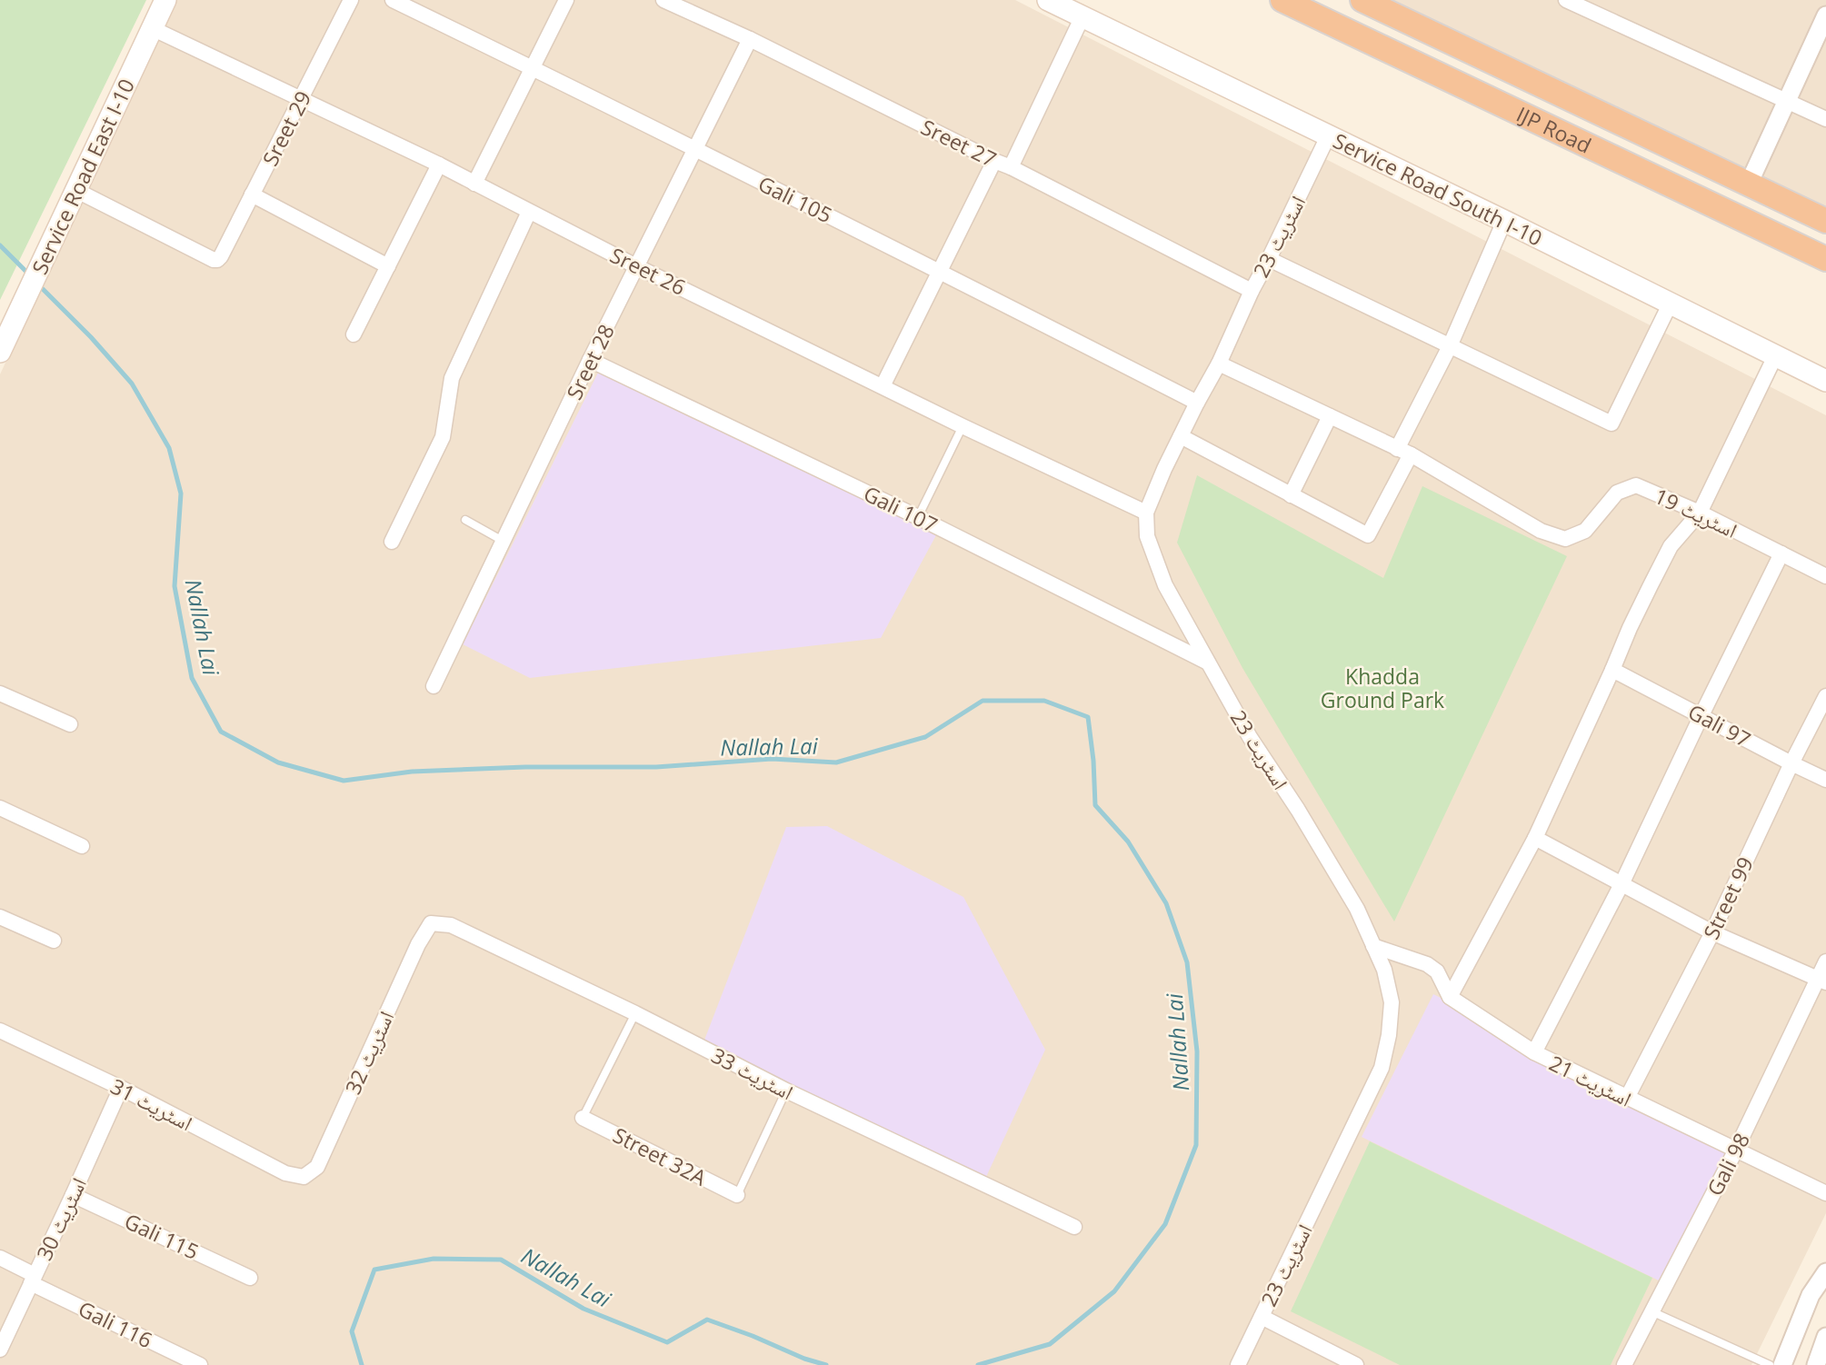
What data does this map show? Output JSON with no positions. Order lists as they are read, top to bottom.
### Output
{
  "streets": {
    "highway": ["IJP Road"],
    "main road": ["Service Road East I-10", "Service Road South I-10"],
    "street": [
      "Sreet 29",
      "Sreet 27",
      "Gali 105",
      "اسٹریٹ 23",
      "Sreet 26",
      "Sreet 28",
      "Gali 107",
      "اسٹریٹ 19",
      "Gali 97",
      "Street 99",
      "اسٹریٹ 32",
      "اسٹریٹ 33",
      "اسٹریٹ 21",
      "اسٹریٹ 31",
      "Street 32A",
      "Gali 98",
      "اسٹریٹ 30",
      "Gali 115",
      "Gali 116"
    ]
  },
  "crossings": [
    ["Sreet 29", "Service Road East I-10"],
    ["Sreet 29", "Sreet 26"],
    ["Sreet 27", "اسٹریٹ 23"],
    ["Sreet 27", "Sreet 28"],
    ["Service Road East I-10", "Sreet 26"],
    ["Service Road South I-10", "اسٹریٹ 23"],
    ["Gali 105", "اسٹریٹ 23"],
    ["Gali 105", "Sreet 28"],
    ["اسٹریٹ 23", "Sreet 26"],
    ["اسٹریٹ 23", "Gali 107"],
    ["اسٹریٹ 23", "اسٹریٹ 19"],
    ["اسٹریٹ 23", "اسٹریٹ 21"],
    ["Sreet 26", "Sreet 28"],
    ["Sreet 28", "Gali 107"],
    ["Gali 97", "Street 99"],
    ["Street 99", "اسٹریٹ 21"],
    ["اسٹریٹ 32", "اسٹریٹ 33"],
    ["اسٹریٹ 32", "اسٹریٹ 31"],
    ["اسٹریٹ 21", "Gali 98"],
    ["اسٹریٹ 31", "اسٹریٹ 30"],
    ["اسٹریٹ 30", "Gali 115"],
    ["اسٹریٹ 30", "Gali 116"]
  ],
  "water": ["Nallah Lai"],
  "parks": ["Khadda Ground Park"]
}
